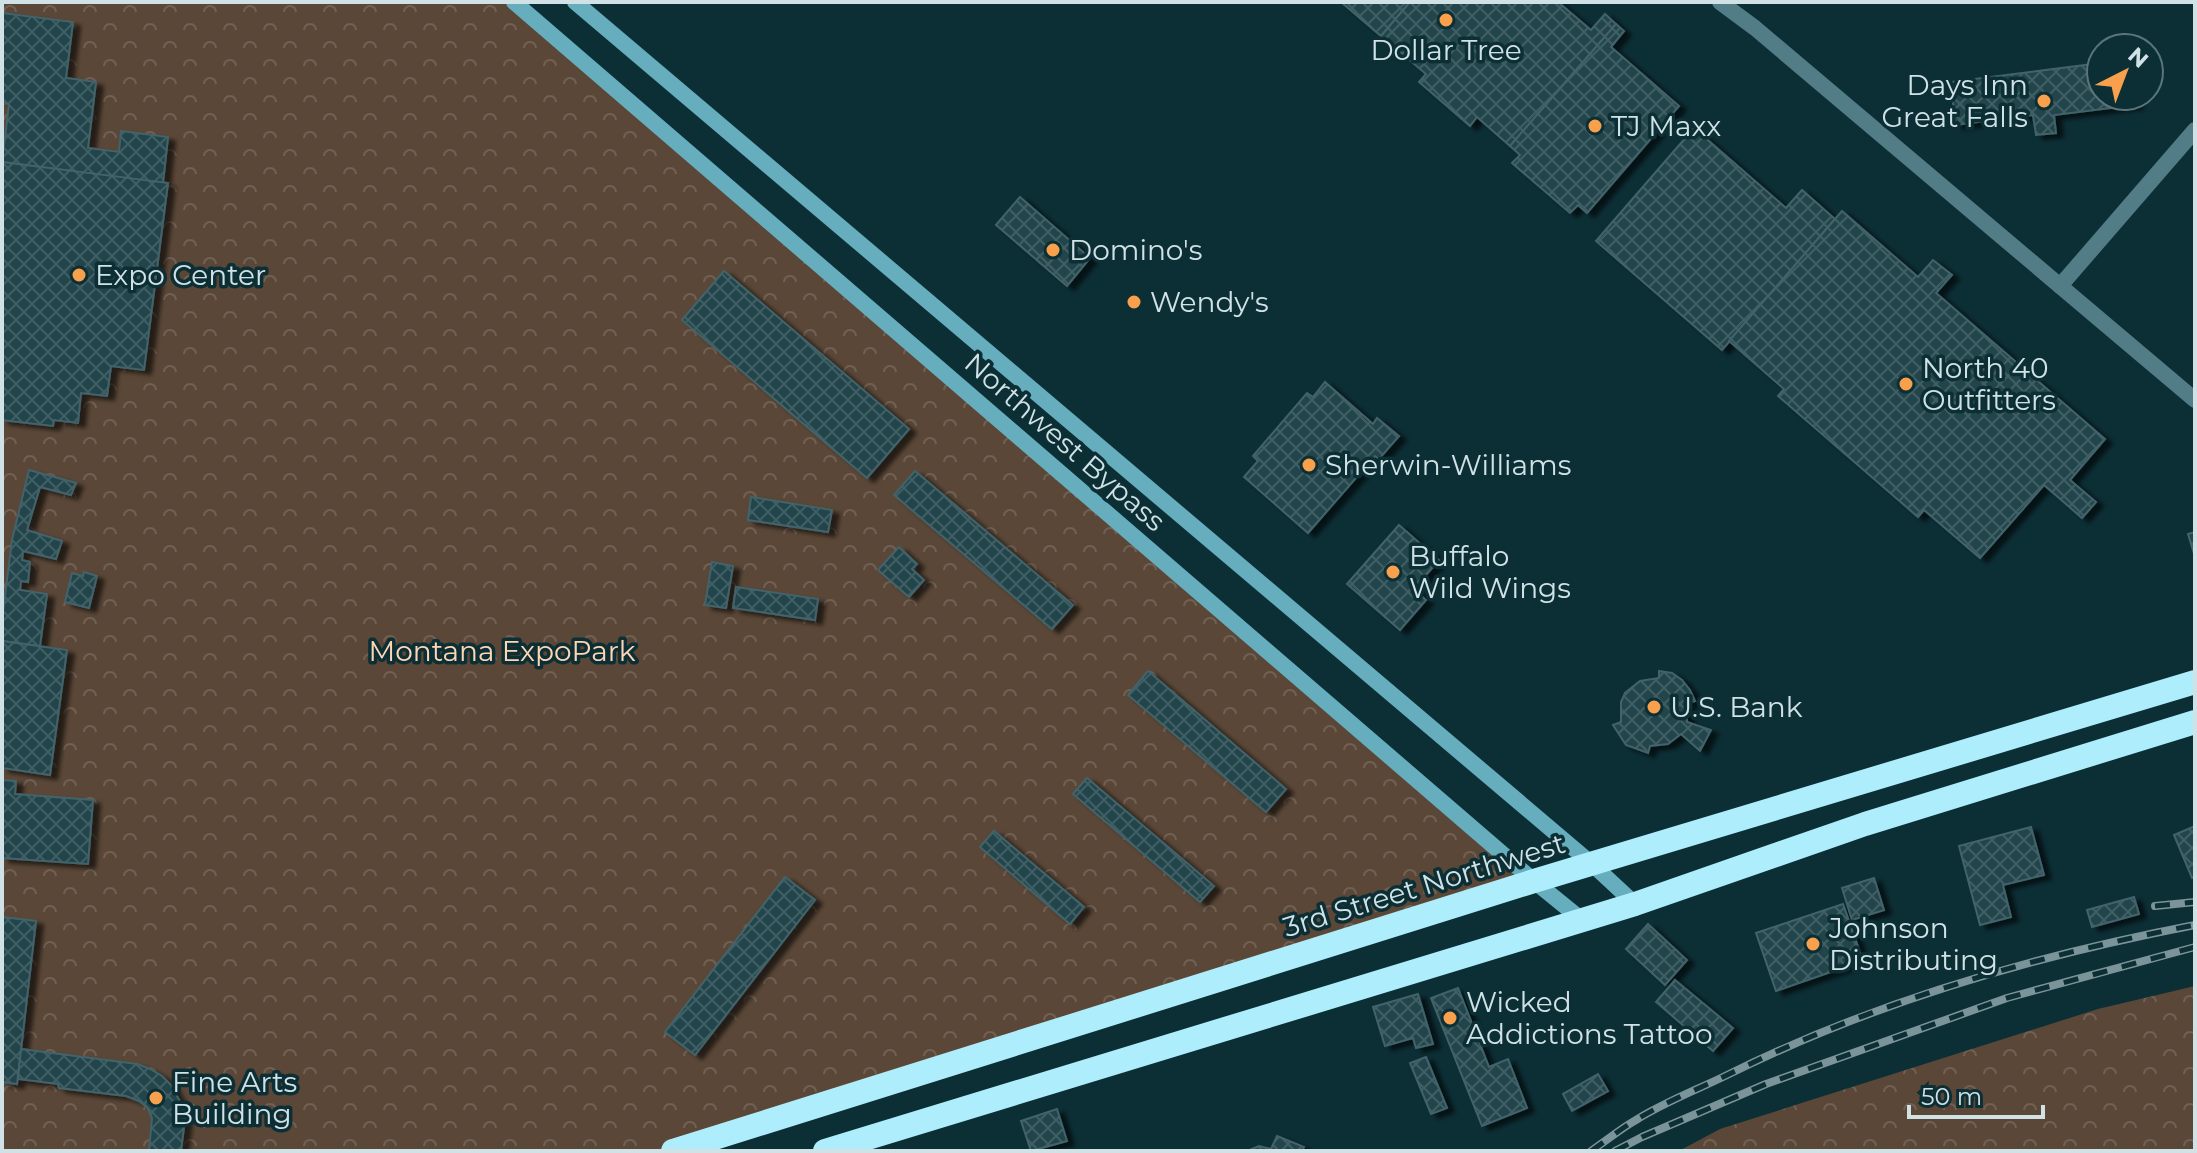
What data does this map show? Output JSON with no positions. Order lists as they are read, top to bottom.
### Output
{
  "streets": {
    "highway": ["3rd Street Northwest"],
    "main road": ["Northwest Bypass"]
  },
  "crossings": [
    ["Northwest Bypass", "3rd Street Northwest"]
  ],
  "parks": ["Montana ExpoPark"],
  "places": [
    "Dollar Tree",
    "Days Inn Great Falls",
    "TJ Maxx",
    "Domino's",
    "Expo Center",
    "Wendy's",
    "North 40 Outfitters",
    "Sherwin-Williams",
    "Buffalo Wild Wings",
    "U.S. Bank",
    "Johnson Distributing",
    "Wicked Addictions Tattoo",
    "Fine Arts Building"
  ],
  "scale_bar": "50 m",
  "north": "top right"
}
